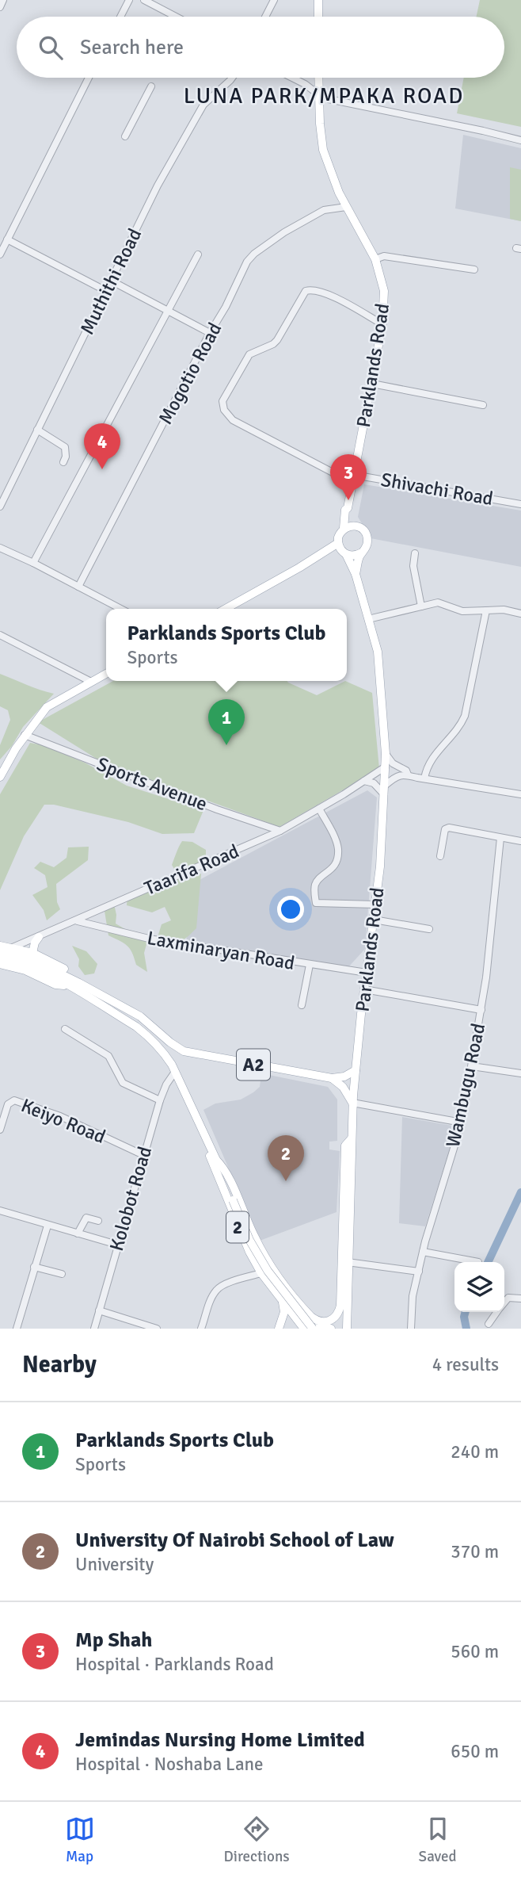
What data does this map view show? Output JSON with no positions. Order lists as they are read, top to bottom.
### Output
{
  "streets": {
    "main road": ["Parklands Road", "A2", "2"],
    "street": [
      "Muthithi Road",
      "Mogotio Road",
      "Shivachi Road",
      "Sports Avenue",
      "Taarifa Road",
      "Laxminaryan Road",
      "Wambugu Road",
      "Keiyo Road",
      "Kolobot Road"
    ]
  },
  "crossings": [
    ["Parklands Road", "Mogotio Road"],
    ["Parklands Road", "Shivachi Road"],
    ["Parklands Road", "Taarifa Road"],
    ["Parklands Road", "Laxminaryan Road"],
    ["Sports Avenue", "Taarifa Road"],
    ["Taarifa Road", "Laxminaryan Road"],
    ["A2", "Kolobot Road"],
    ["A2", "2"],
    ["Keiyo Road", "Kolobot Road"]
  ],
  "districts": ["LUNA PARK/MPAKA ROAD"],
  "page": {
    "search": "Search here",
    "pins": [
      "4",
      "3",
      "1",
      "2"
    ],
    "popup": ["Parklands Sports Club", "Sports"],
    "heading": ["Nearby", "4 results"],
    "list": [
      {
        "mark": "1",
        "name": "Parklands Sports Club",
        "note": "Sports",
        "value": "240 m"
      },
      {
        "mark": "2",
        "name": "University Of Nairobi School of Law",
        "note": "University",
        "value": "370 m"
      },
      {
        "mark": "3",
        "name": "Mp Shah",
        "note": "Hospital · Parklands Road",
        "value": "560 m"
      },
      {
        "mark": "4",
        "name": "Jemindas Nursing Home Limited",
        "note": "Hospital · Noshaba Lane",
        "value": "650 m"
      }
    ],
    "nav": ["Map", "Directions", "Saved"]
  }
}
